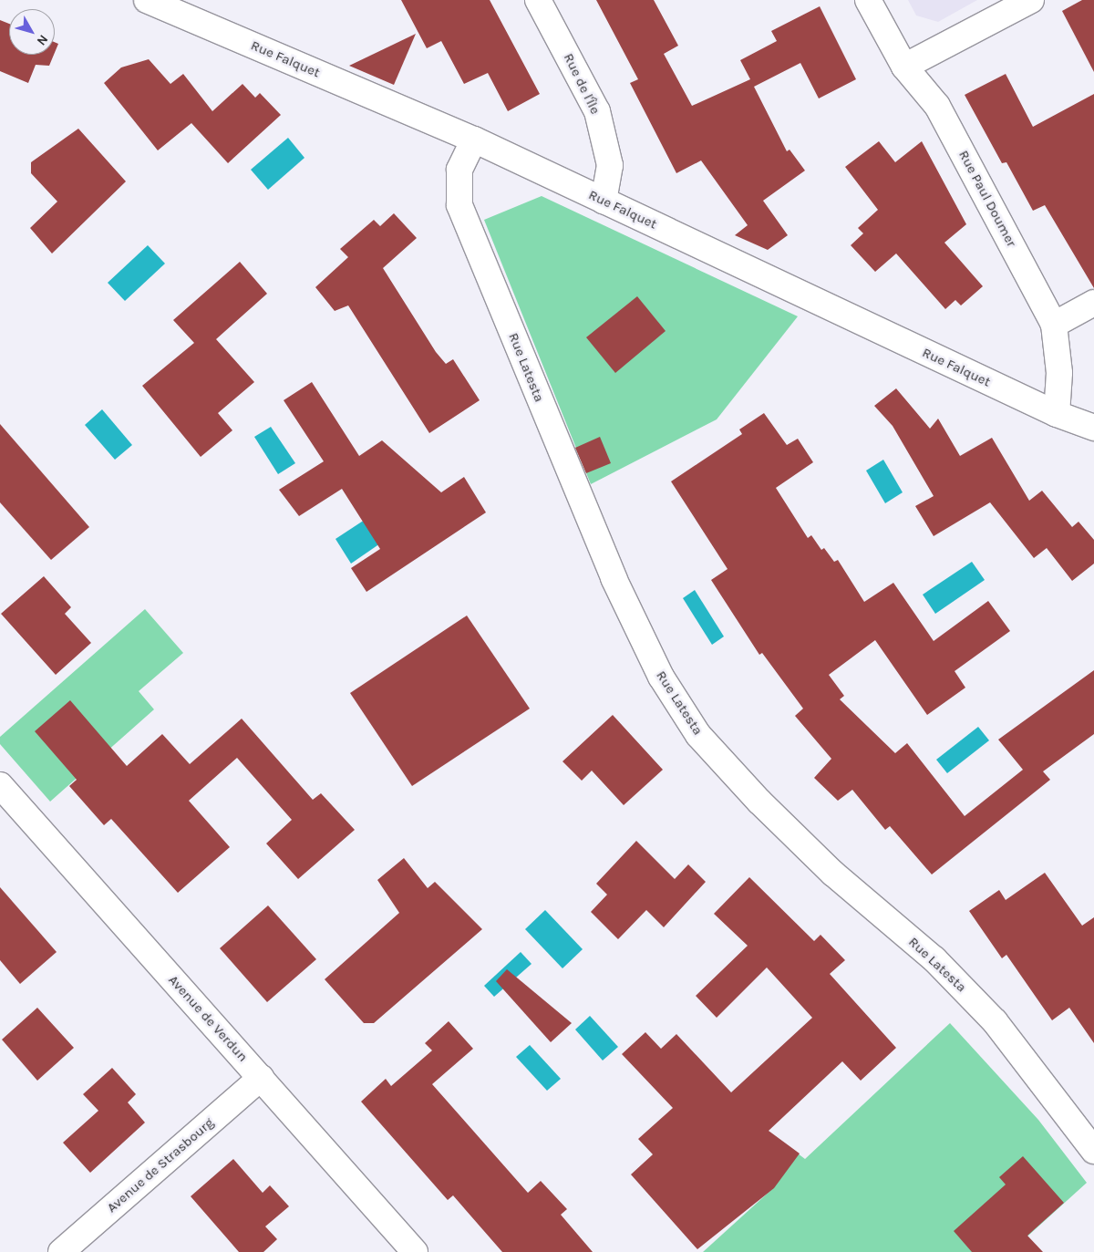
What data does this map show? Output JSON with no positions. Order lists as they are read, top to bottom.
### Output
{
  "streets": {
    "street": [
      "Rue Falquet",
      "Rue de l'Île",
      "Rue Paul Doumer",
      "Rue Latesta",
      "Avenue de Verdun",
      "Avenue de Strasbourg"
    ]
  },
  "crossings": [
    ["Rue Falquet", "Rue de l'Île"],
    ["Rue Falquet", "Rue Paul Doumer"],
    ["Rue Falquet", "Rue Latesta"],
    ["Avenue de Verdun", "Avenue de Strasbourg"]
  ],
  "north": "bottom right"
}
